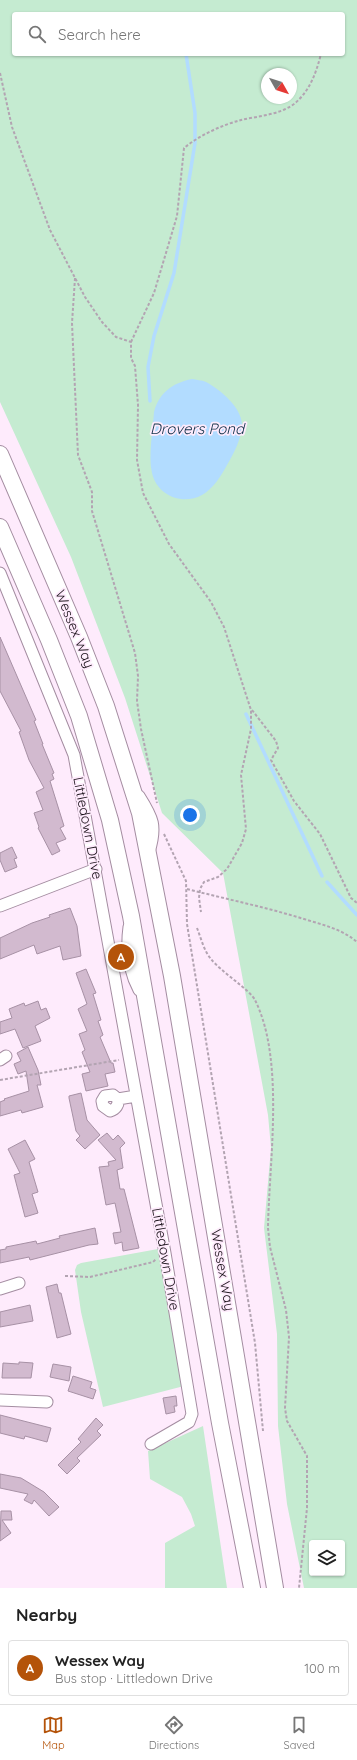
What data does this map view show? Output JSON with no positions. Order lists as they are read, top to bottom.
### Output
{
  "streets": {
    "highway": ["Wessex Way"],
    "street": ["Littledown Drive"]
  },
  "water": ["Drovers Pond"],
  "north": "bottom right",
  "page": {
    "search": "Search here",
    "pins": "A",
    "heading": "Nearby",
    "list": [
      {
        "mark": "A",
        "name": "Wessex Way",
        "note": "Bus stop · Littledown Drive",
        "value": "100 m"
      }
    ],
    "nav": ["Map", "Directions", "Saved"]
  }
}
